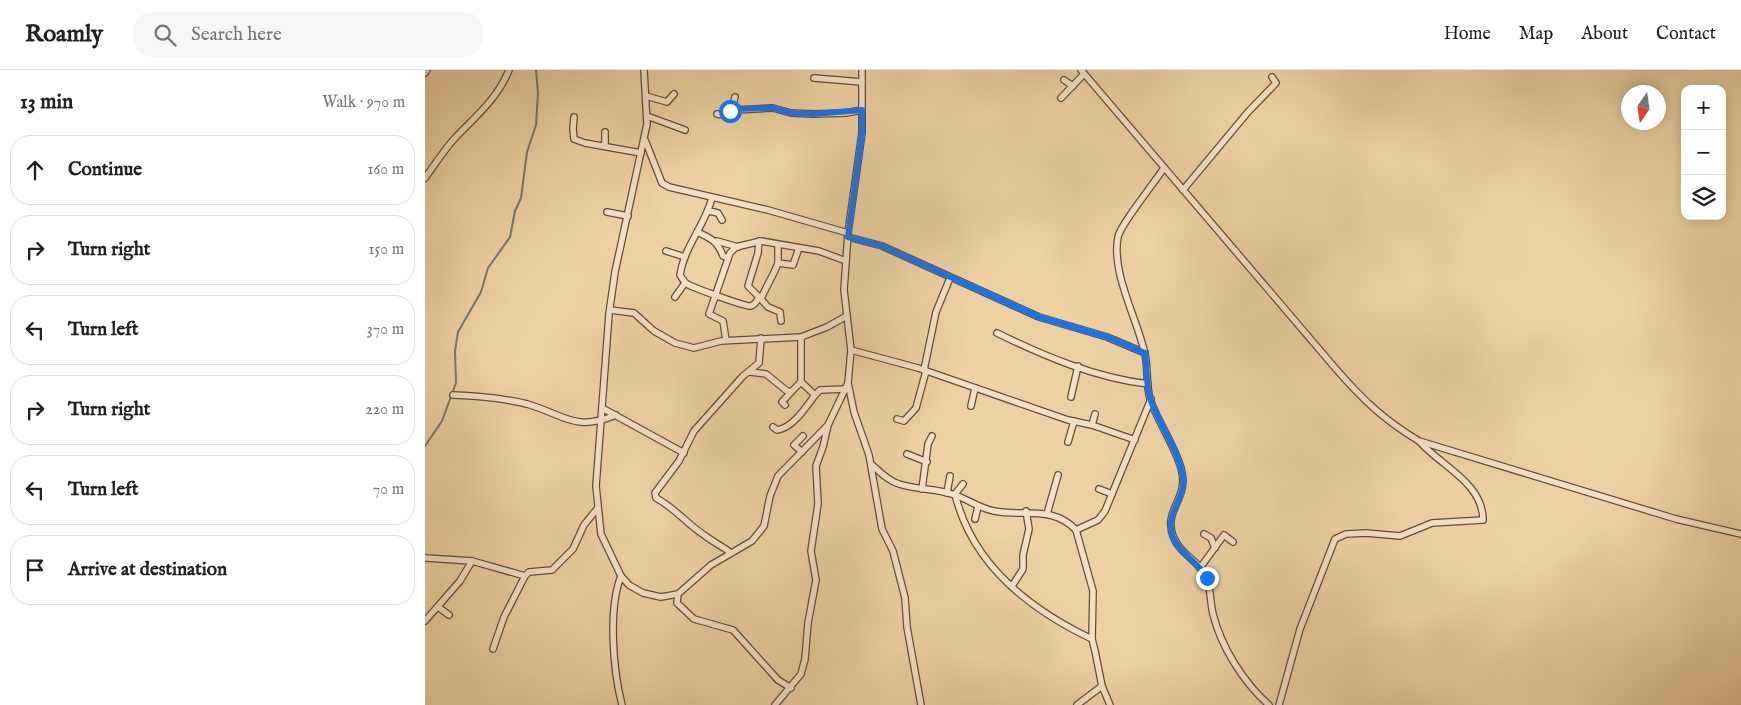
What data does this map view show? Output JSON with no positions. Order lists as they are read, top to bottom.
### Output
{
  "north": "bottom",
  "page": {
    "header": "Roamly",
    "search": "Search here",
    "nav": [
      "Home",
      "Map",
      "About",
      "Contact"
    ],
    "heading": ["13 min", "Walk · 970 m"],
    "map_buttons": ["+", "−"],
    "list": [
      ["Continue", "160 m"],
      ["Turn right", "150 m"],
      ["Turn left", "370 m"],
      ["Turn right", "220 m"],
      ["Turn left", "70 m"],
      "Arrive at destination"
    ]
  }
}
